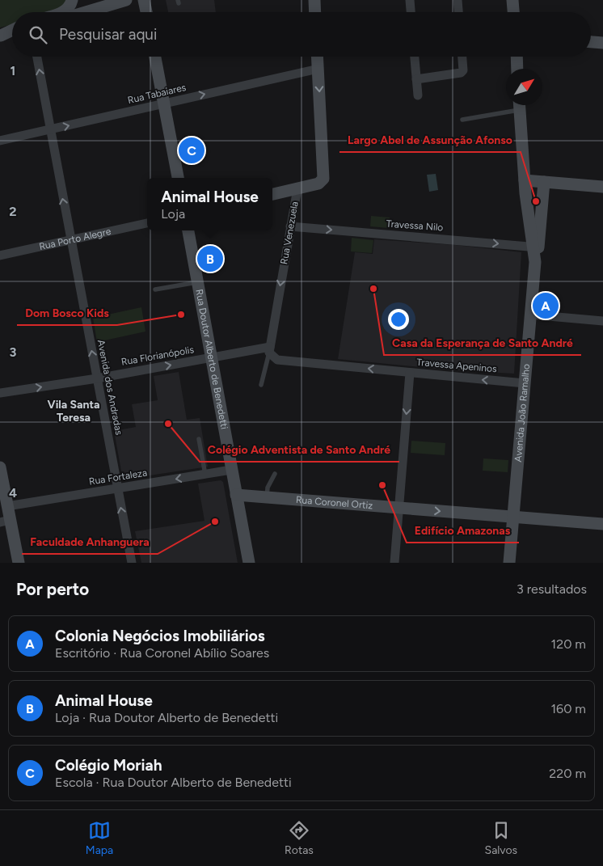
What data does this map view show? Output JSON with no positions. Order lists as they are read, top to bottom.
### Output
{
  "streets": {
    "street": [
      "Rua Tabaiares",
      "Travessa Nilo",
      "Rua Venezuela",
      "Rua Porto Alegre",
      "Rua Florianópolis",
      "Rua Doutor Alberto de Benedetti",
      "Travessa Apeninos",
      "Avenida dos Andradas",
      "Avenida João Ramalho",
      "Rua Fortaleza",
      "Rua Coronel Ortiz"
    ]
  },
  "crossings": [
    ["Rua Tabaiares", "Rua Venezuela"],
    ["Rua Tabaiares", "Avenida dos Andradas"],
    ["Travessa Nilo", "Rua Venezuela"],
    ["Travessa Nilo", "Avenida João Ramalho"],
    ["Rua Venezuela", "Rua Florianópolis"],
    ["Rua Venezuela", "Travessa Apeninos"],
    ["Rua Porto Alegre", "Avenida dos Andradas"],
    ["Rua Florianópolis", "Rua Doutor Alberto de Benedetti"],
    ["Rua Florianópolis", "Travessa Apeninos"],
    ["Rua Florianópolis", "Avenida dos Andradas"],
    ["Rua Doutor Alberto de Benedetti", "Rua Fortaleza"],
    ["Rua Doutor Alberto de Benedetti", "Rua Coronel Ortiz"],
    ["Travessa Apeninos", "Avenida João Ramalho"],
    ["Avenida dos Andradas", "Rua Fortaleza"],
    ["Avenida João Ramalho", "Rua Coronel Ortiz"]
  ],
  "one_way": [
    "Rua Tabaiares",
    "Travessa Nilo",
    "Rua Venezuela",
    "Rua Florianópolis",
    "Travessa Apeninos",
    "Avenida dos Andradas",
    "Rua Fortaleza"
  ],
  "districts": ["Vila Santa Teresa"],
  "places": [
    "Largo Abel de Assunção Afonso",
    "Casa da Esperança de Santo André",
    "Dom Bosco Kids",
    "Colégio Adventista de Santo André",
    "Edifício Amazonas",
    "Faculdade Anhanguera"
  ],
  "north": "top right",
  "page": {
    "search": "Pesquisar aqui",
    "pins": ["C", "B", "A"],
    "popup": ["Animal House", "Loja"],
    "heading": ["Por perto", "3 resultados"],
    "list": [
      {
        "mark": "A",
        "name": "Colonia Negócios Imobiliários",
        "note": "Escritório · Rua Coronel Abílio Soares",
        "value": "120 m"
      },
      {
        "mark": "B",
        "name": "Animal House",
        "note": "Loja · Rua Doutor Alberto de Benedetti",
        "value": "160 m"
      },
      {
        "mark": "C",
        "name": "Colégio Moriah",
        "note": "Escola · Rua Doutor Alberto de Benedetti",
        "value": "220 m"
      }
    ],
    "nav": ["Mapa", "Rotas", "Salvos"]
  },
  "grid": {
    "rows": [
      "1",
      "2",
      "3",
      "4"
    ]
  }
}
